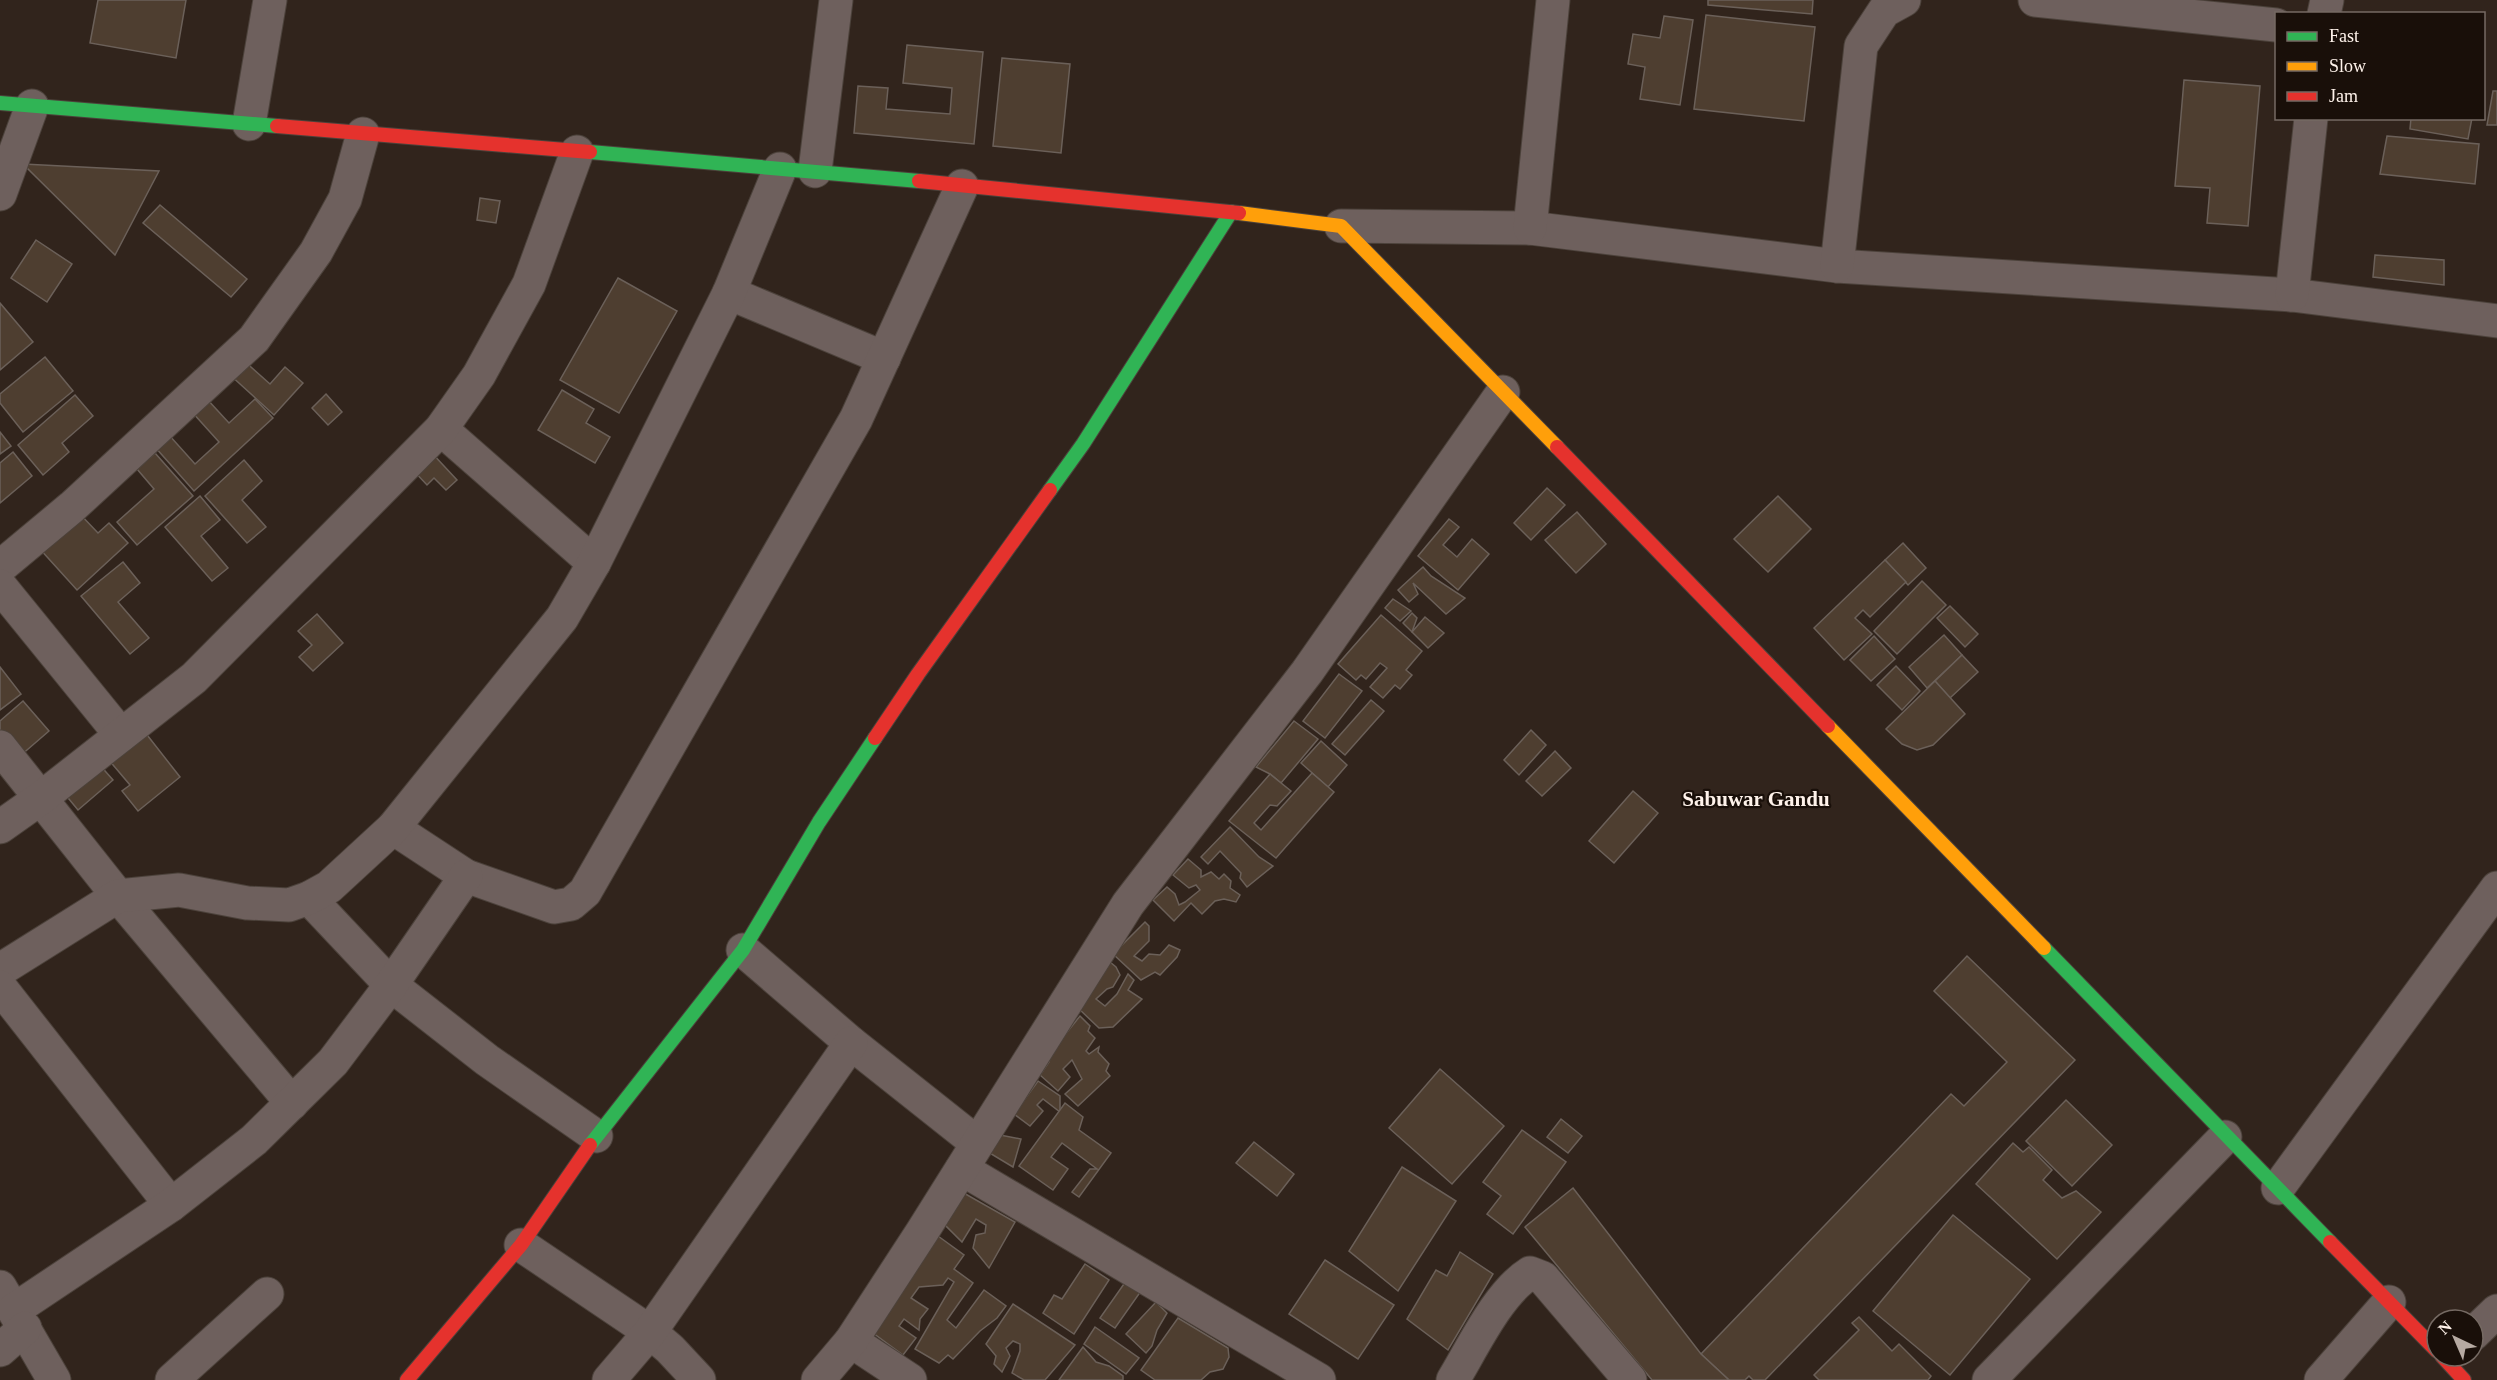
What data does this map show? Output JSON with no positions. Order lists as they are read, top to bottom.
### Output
{
  "districts": ["Sabuwar Gandu"],
  "legend": ["Fast", "Slow", "Jam"],
  "north": "top left"
}
